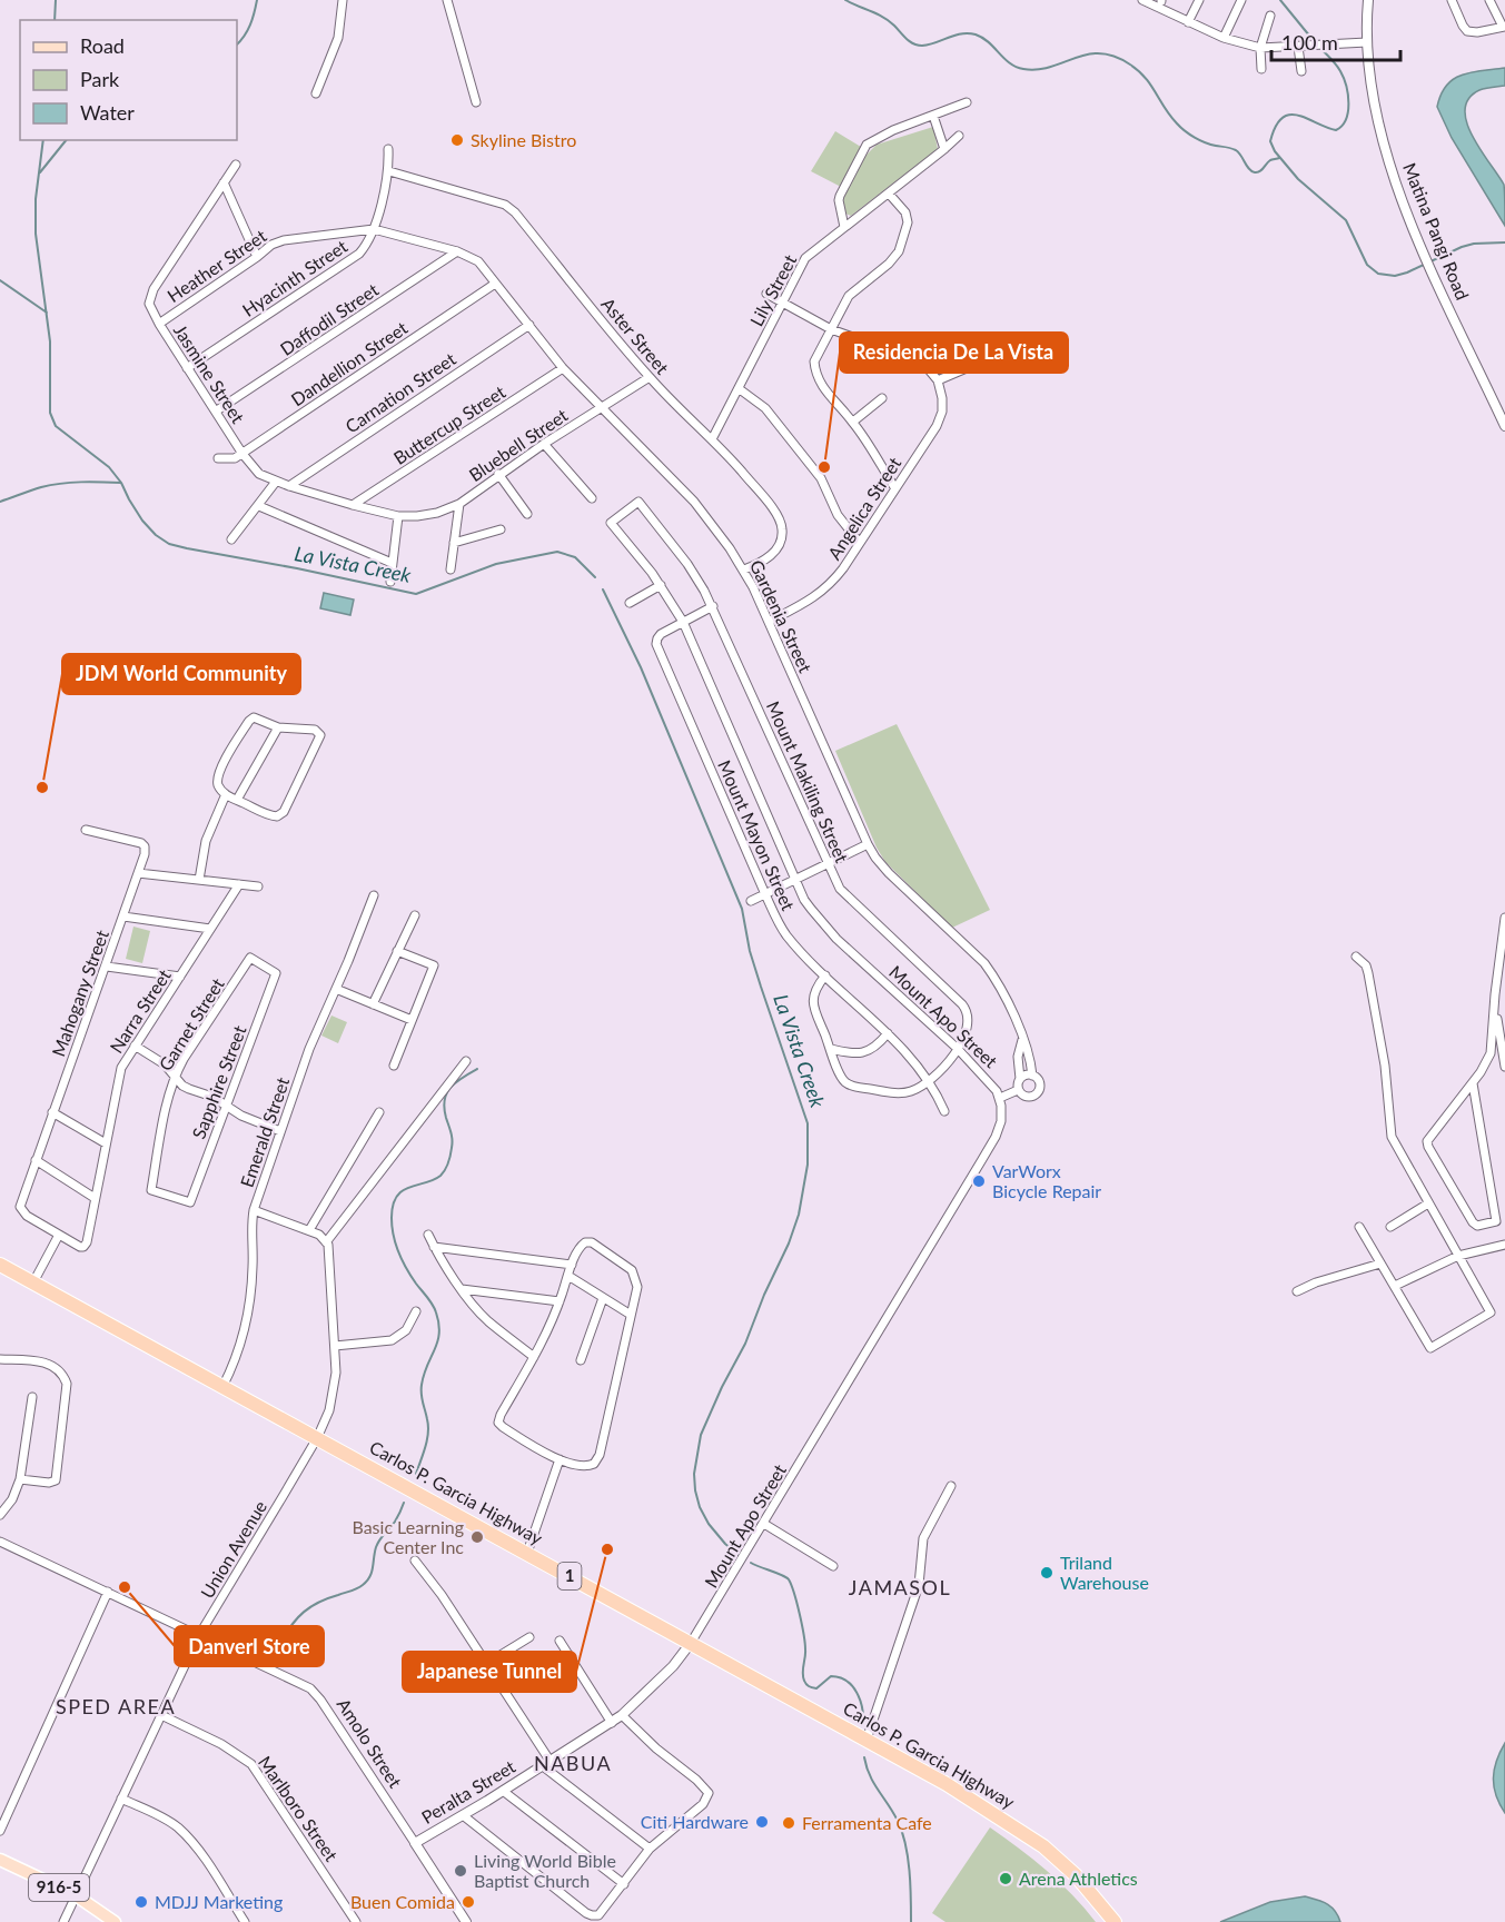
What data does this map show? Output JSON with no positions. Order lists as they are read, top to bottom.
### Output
{
  "streets": {
    "highway": ["Carlos P. Garcia Highway", "1"],
    "main road": ["916-5"],
    "street": [
      "Matina Pangi Road",
      "Heather Street",
      "Hyacinth Street",
      "Lily Street",
      "Daffodil Street",
      "Aster Street",
      "Dandellion Street",
      "Jasmine Street",
      "Carnation Street",
      "Buttercup Street",
      "Bluebell Street",
      "Angelica Street",
      "Gardenia Street",
      "Mount Makiling Street",
      "Mount Mayon Street",
      "Mahogany Street",
      "Narra Street",
      "Mount Apo Street",
      "Garnet Street",
      "Sapphire Street",
      "Emerald Street",
      "Union Avenue",
      "Amolo Street",
      "Peralta Street",
      "Marlboro Street"
    ]
  },
  "crossings": [
    ["Heather Street", "Hyacinth Street"],
    ["Heather Street", "Jasmine Street"],
    ["Heather Street", "Gardenia Street"],
    ["Hyacinth Street", "Aster Street"],
    ["Hyacinth Street", "Jasmine Street"],
    ["Hyacinth Street", "Gardenia Street"],
    ["Lily Street", "Aster Street"],
    ["Daffodil Street", "Jasmine Street"],
    ["Daffodil Street", "Gardenia Street"],
    ["Aster Street", "Bluebell Street"],
    ["Aster Street", "Gardenia Street"],
    ["Dandellion Street", "Jasmine Street"],
    ["Dandellion Street", "Gardenia Street"],
    ["Jasmine Street", "Carnation Street"],
    ["Jasmine Street", "Buttercup Street"],
    ["Jasmine Street", "Bluebell Street"],
    ["Carnation Street", "Gardenia Street"],
    ["Buttercup Street", "Gardenia Street"],
    ["Bluebell Street", "Gardenia Street"],
    ["Angelica Street", "Gardenia Street"],
    ["Mount Makiling Street", "Mount Apo Street"],
    ["Mount Mayon Street", "Mount Apo Street"],
    ["Mahogany Street", "Narra Street"],
    ["Mount Apo Street", "Carlos P. Garcia Highway"],
    ["Mount Apo Street", "Peralta Street"],
    ["Garnet Street", "Sapphire Street"],
    ["Emerald Street", "Carlos P. Garcia Highway"],
    ["Carlos P. Garcia Highway", "Union Avenue"],
    ["Carlos P. Garcia Highway", "Peralta Street"],
    ["Union Avenue", "Amolo Street"],
    ["Union Avenue", "Marlboro Street"],
    ["Union Avenue", "916-5"],
    ["Amolo Street", "Peralta Street"]
  ],
  "districts": ["JAMASOL", "SPED AREA", "NABUA"],
  "water": ["La Vista Creek"],
  "places": [
    "Skyline Bistro",
    "Residencia De La Vista",
    "JDM World Community",
    "VarWorx Bicycle Repair",
    "Basic Learning Center Inc",
    "Japanese Tunnel",
    "Triland Warehouse",
    "Danverl Store",
    "Citi Hardware",
    "Ferramenta Cafe",
    "Living World Bible Baptist Church",
    "Arena Athletics",
    "MDJJ Marketing",
    "Buen Comida"
  ],
  "legend": ["Road", "Park", "Water"],
  "scale_bar": "100 m"
}
